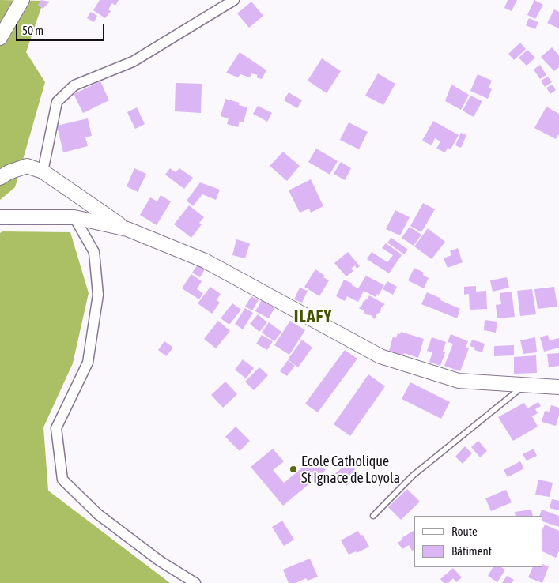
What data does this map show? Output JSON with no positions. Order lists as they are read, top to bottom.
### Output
{
  "districts": ["ILAFY"],
  "places": ["Ecole Catholique St Ignace de Loyola"],
  "legend": ["Route", "Bâtiment"],
  "scale_bar": "50 m"
}
